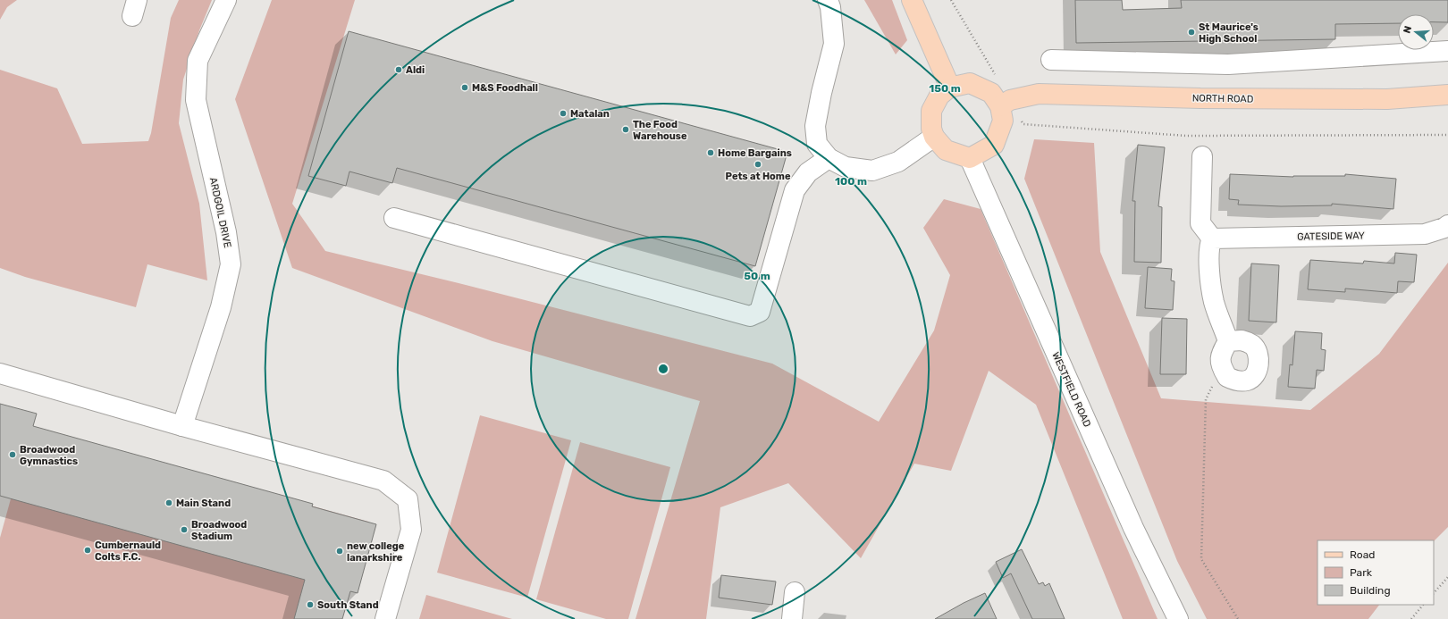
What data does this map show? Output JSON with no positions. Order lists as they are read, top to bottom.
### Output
{
  "streets": {
    "main road": ["NORTH ROAD"],
    "street": ["ARDGOIL DRIVE", "GATESIDE WAY", "WESTFIELD ROAD"]
  },
  "crossings": [
    ["NORTH ROAD", "WESTFIELD ROAD"]
  ],
  "places": [
    "St Maurice's High School",
    "Aldi",
    "M&S Foodhall",
    "Matalan",
    "The Food Warehouse",
    "Home Bargains",
    "Pets at Home",
    "Broadwood Gymnastics",
    "Main Stand",
    "Broadwood Stadium",
    "Cumbernauld Colts F.C.",
    "new college lanarkshire",
    "South Stand"
  ],
  "legend": ["Road", "Park", "Building"],
  "north": "left",
  "rings": ["150 m", "100 m", "50 m"]
}
